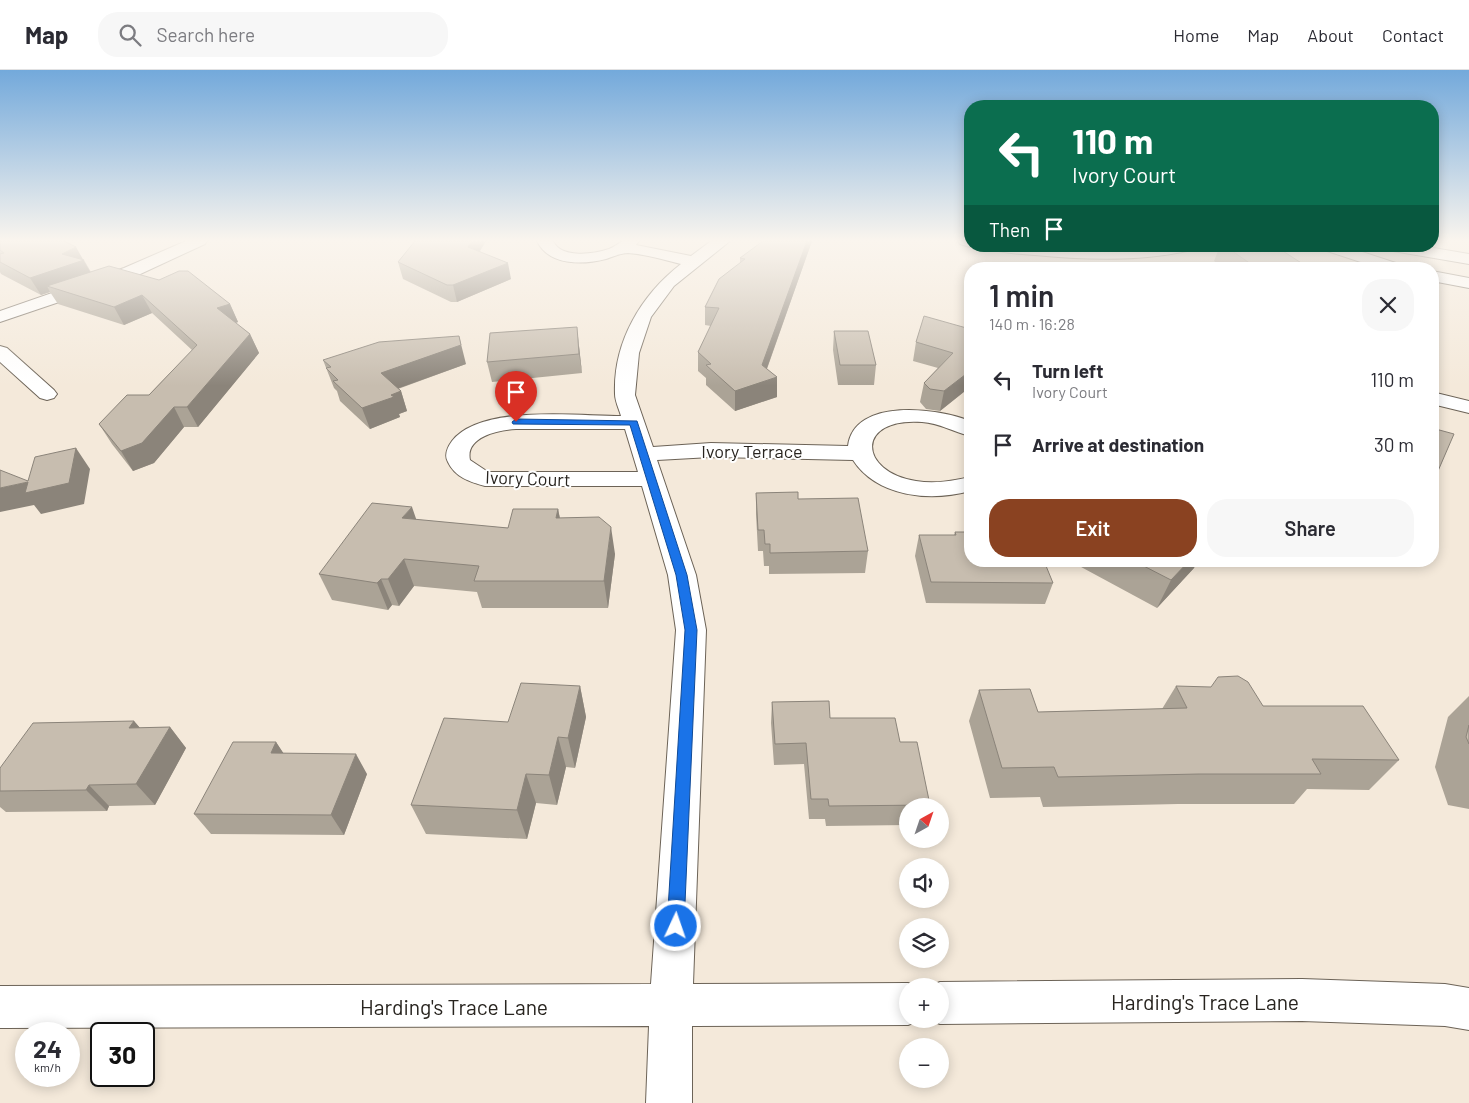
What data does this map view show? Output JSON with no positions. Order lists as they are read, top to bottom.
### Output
{
  "streets": {
    "street": ["Ivory Terrace", "Ivory Court", "Harding's Trace Lane"]
  },
  "crossings": [
    ["Ivory Terrace", "Ivory Court"]
  ],
  "north": "top right",
  "page": {
    "header": "Map",
    "search": "Search here",
    "nav": [
      "Home",
      "Map",
      "About",
      "Contact"
    ],
    "turn": ["110 m", "Ivory Court"],
    "then": "Then",
    "heading": ["1 min", "140 m · 16:28"],
    "list": [
      {
        "name": "Turn left",
        "note": "Ivory Court",
        "value": "110 m"
      },
      {
        "name": "Arrive at destination",
        "value": "30 m"
      }
    ],
    "buttons": ["Exit", "Share"],
    "map_buttons": ["+", "−"],
    "speed": "24 km/h",
    "limit": "30"
  }
}
